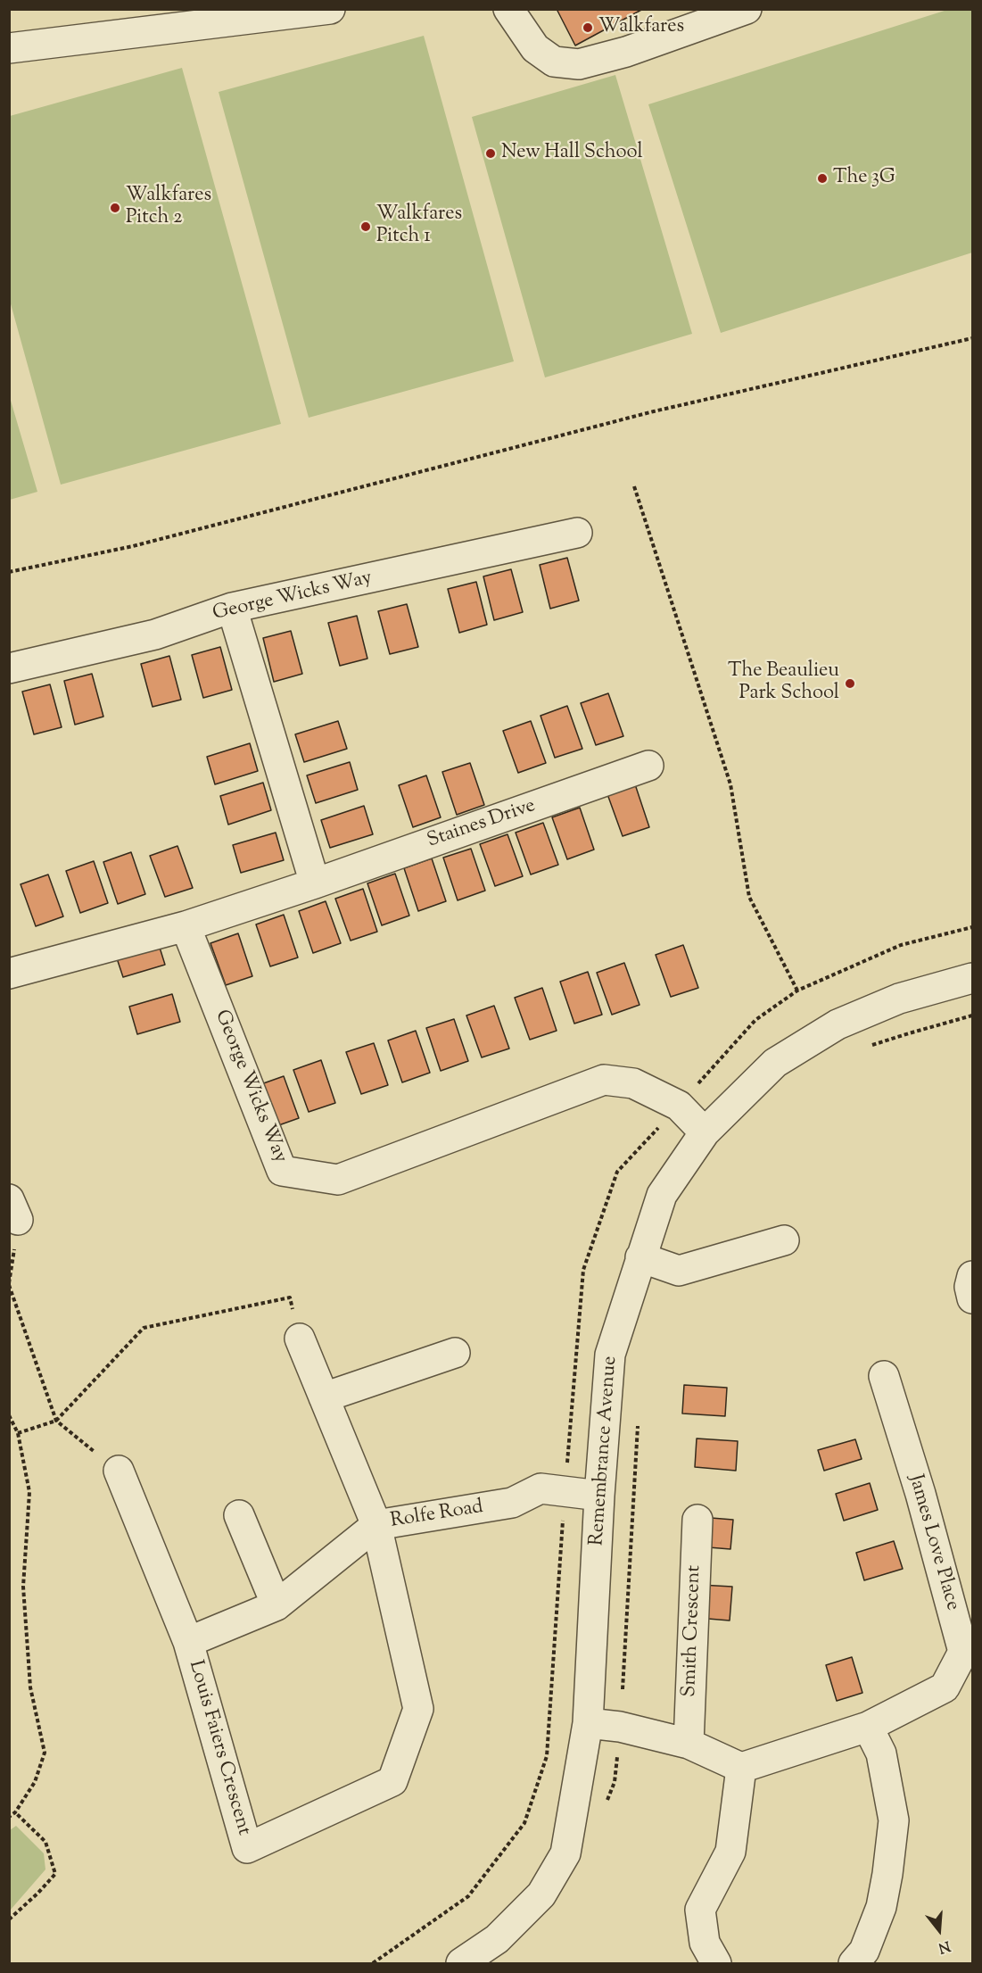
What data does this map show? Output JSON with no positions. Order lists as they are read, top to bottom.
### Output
{
  "streets": {
    "street": [
      "George Wicks Way",
      "Staines Drive",
      "Remembrance Avenue",
      "Rolfe Road",
      "James Love Place",
      "Smith Crescent",
      "Louis Faiers Crescent"
    ]
  },
  "crossings": [
    ["George Wicks Way", "Staines Drive"],
    ["George Wicks Way", "Remembrance Avenue"],
    ["Remembrance Avenue", "Rolfe Road"],
    ["Rolfe Road", "Louis Faiers Crescent"]
  ],
  "places": [
    "Walkfares",
    "New Hall School",
    "The 3G",
    "Walkfares Pitch 2",
    "Walkfares Pitch 1",
    "The Beaulieu Park School"
  ],
  "north": "bottom"
}
